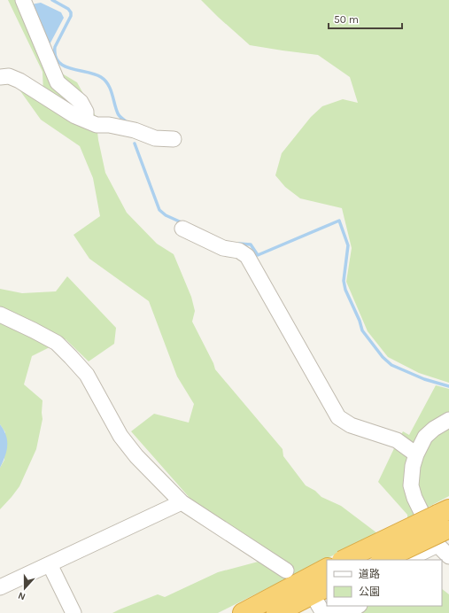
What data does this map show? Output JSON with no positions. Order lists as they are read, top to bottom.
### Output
{
  "legend": ["道路", "公園"],
  "scale_bar": "50 m",
  "north": "bottom"
}
